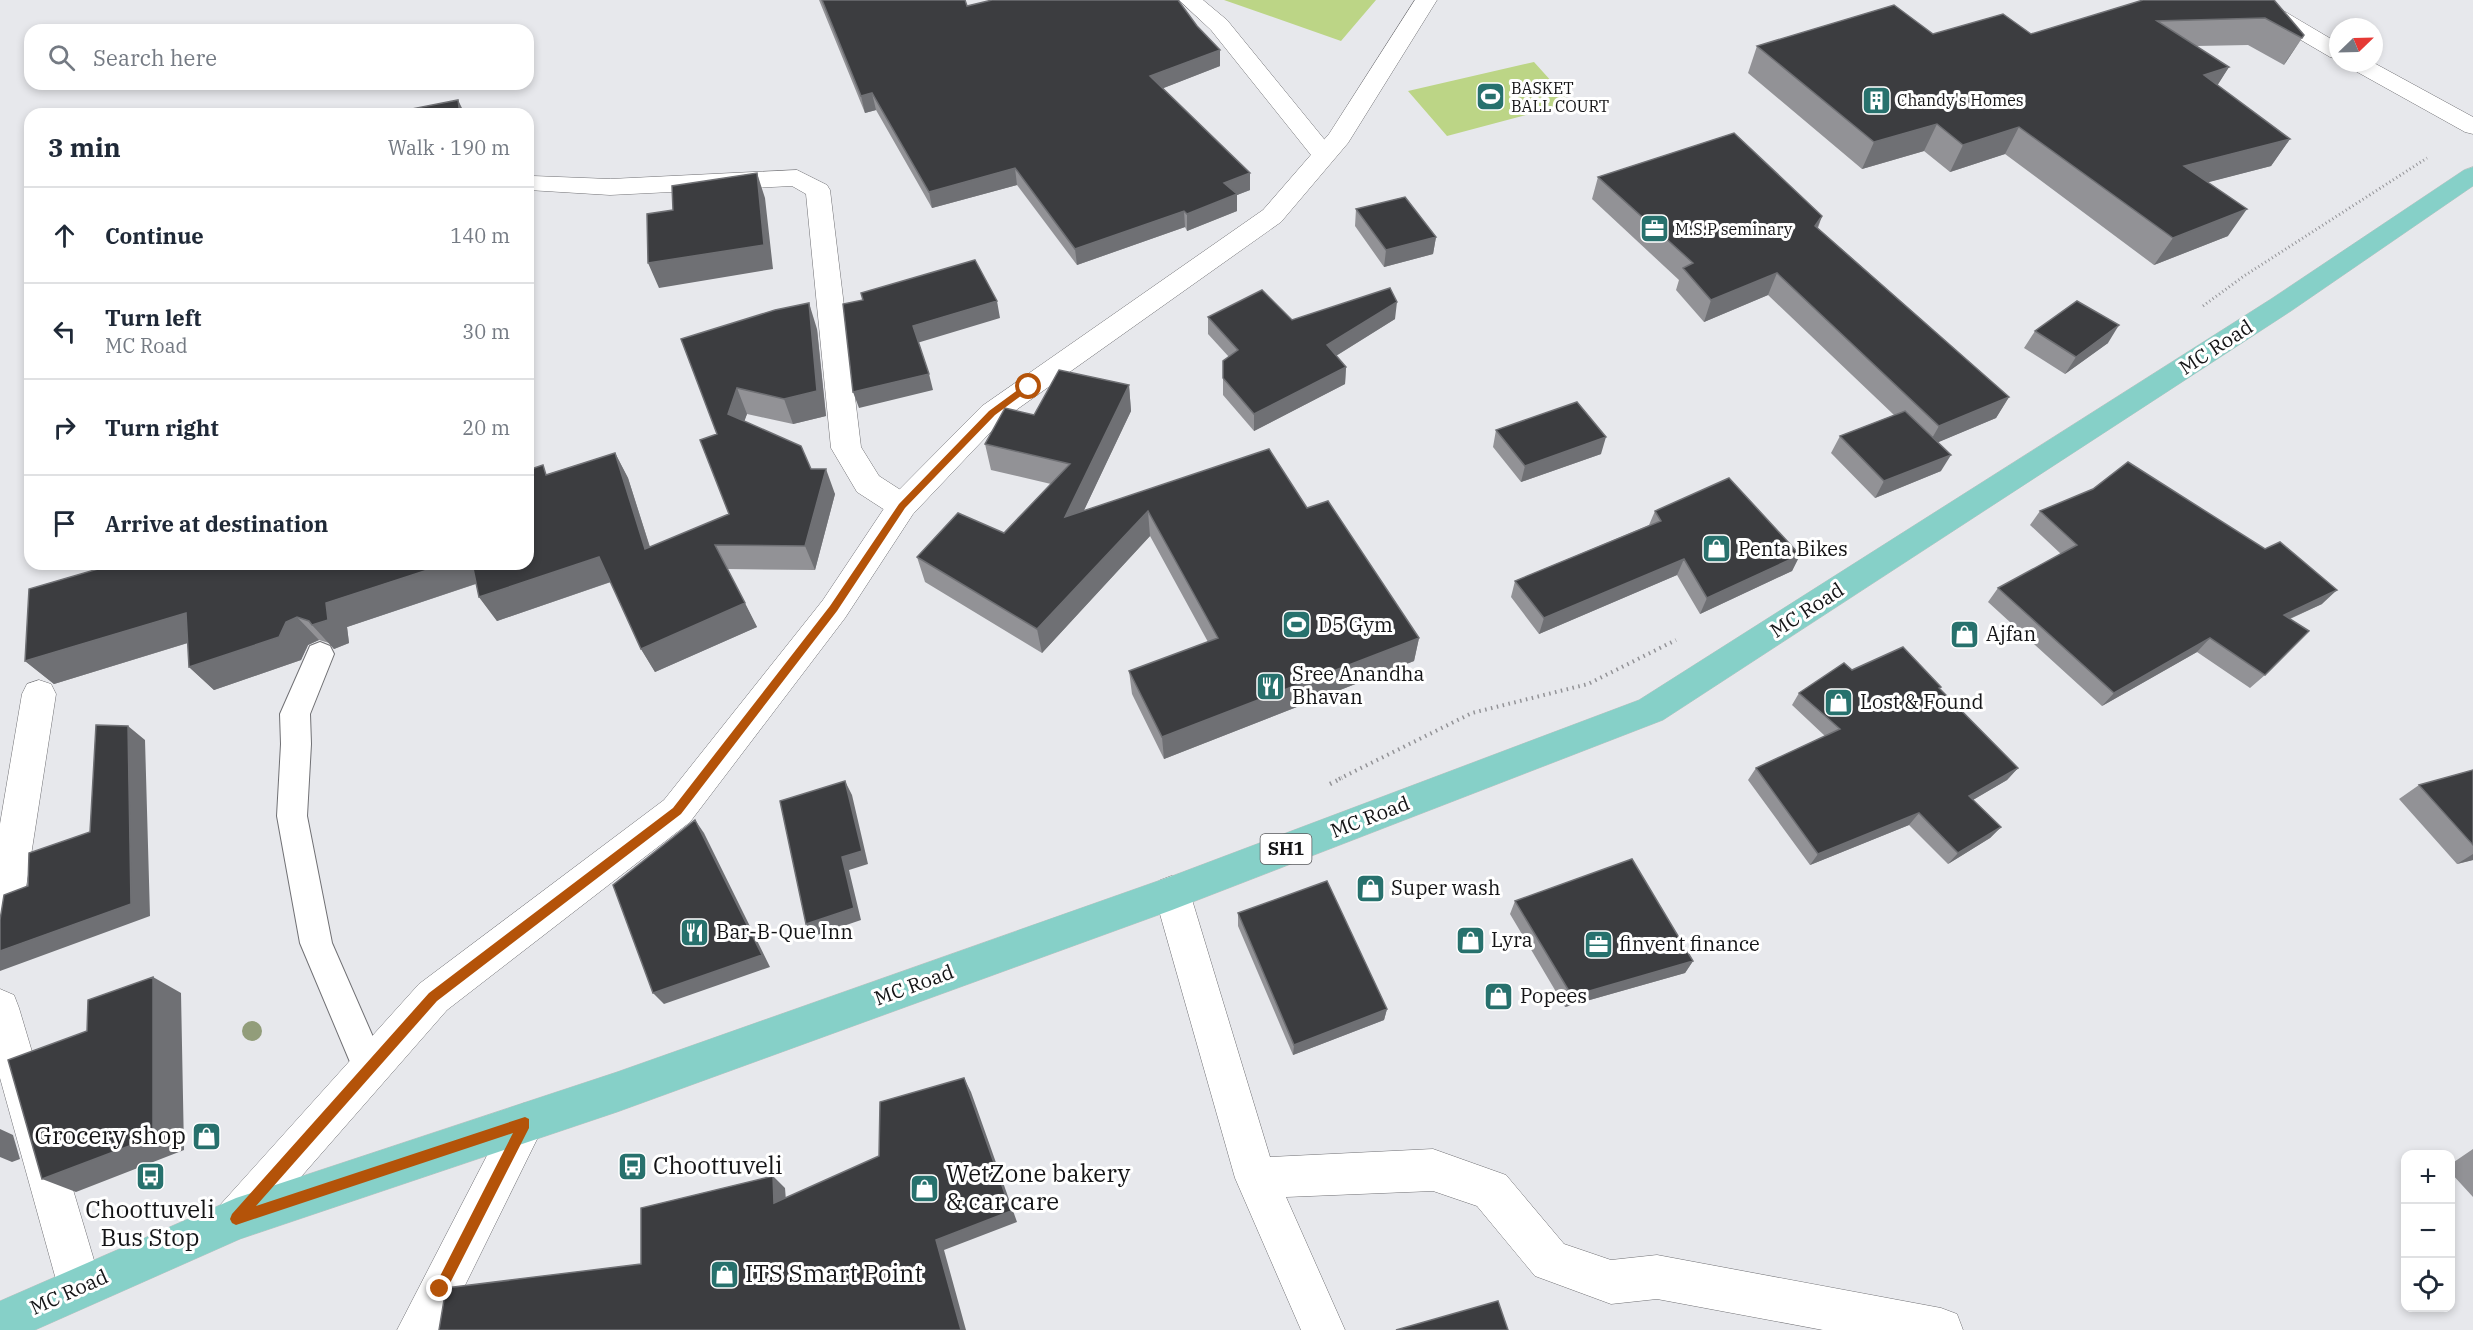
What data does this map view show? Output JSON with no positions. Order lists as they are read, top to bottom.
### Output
{
  "streets": {
    "main road": ["MC Road", "SH1"]
  },
  "places": {
    "sports": ["BASKET BALL COURT", "D5 Gym"],
    "building": ["Chandy's Homes"],
    "office": ["M.S.P seminary", "finvent finance"],
    "shop": [
      "Penta Bikes",
      "Ajfan",
      "Lost & Found",
      "Super wash",
      "Lyra",
      "Popees",
      "Grocery shop",
      "WetZone bakery & car care",
      "ITS Smart Point"
    ],
    "restaurant": ["Sree Anandha Bhavan", "Bar-B-Que Inn"],
    "bus stop": ["Choottuveli", "Choottuveli Bus Stop"]
  },
  "north": "top right",
  "page": {
    "search": "Search here",
    "heading": ["3 min", "Walk · 190 m"],
    "list": [
      ["Continue", "140 m"],
      ["Turn left", "MC Road", "30 m"],
      ["Turn right", "20 m"],
      "Arrive at destination"
    ],
    "map_buttons": ["+", "−"]
  }
}
